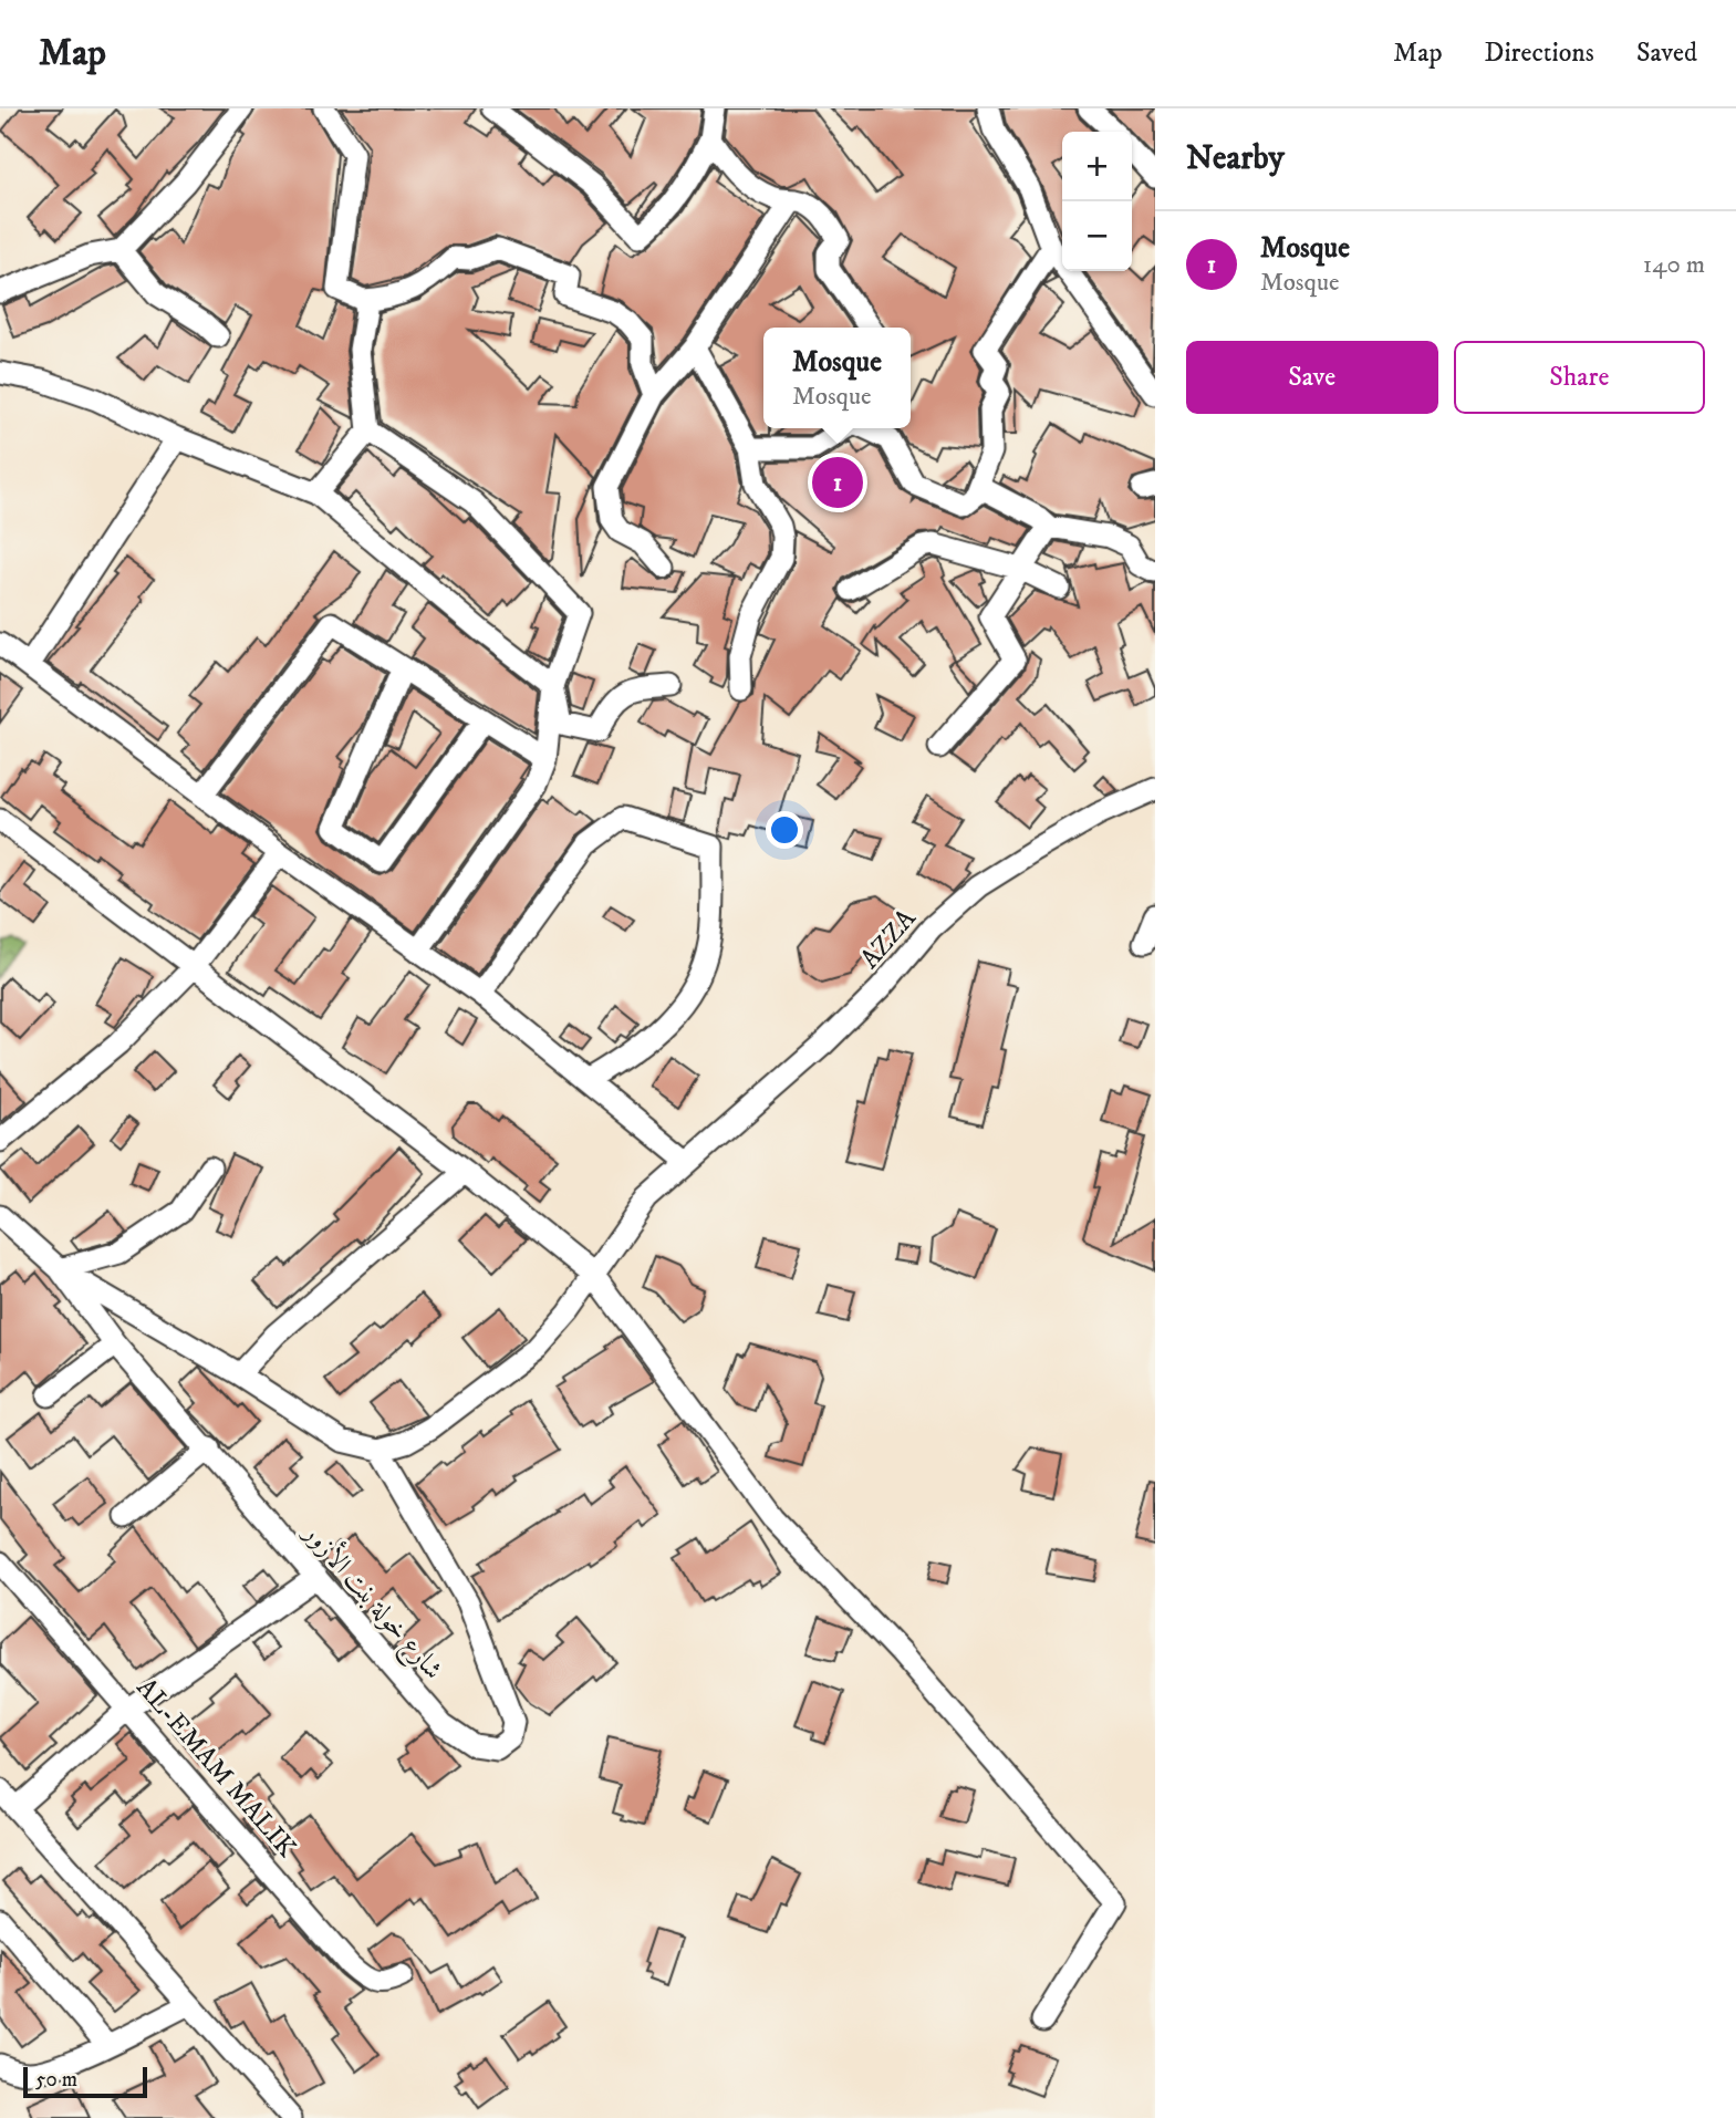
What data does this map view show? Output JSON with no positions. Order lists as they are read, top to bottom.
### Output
{
  "streets": {
    "street": ["AZZA", "شارع خولة بنت الأزور", "AL-EMAM MALIK"]
  },
  "crossings": [
    ["AZZA", "شارع خولة بنت الأزور"]
  ],
  "scale_bar": "50 m",
  "page": {
    "header": "Map",
    "nav": ["Map", "Directions", "Saved"],
    "heading": "Nearby",
    "map_buttons": ["+", "−"],
    "list": [
      {
        "mark": "1",
        "name": "Mosque",
        "note": "Mosque",
        "value": "140 m"
      }
    ],
    "buttons": ["Save", "Share"],
    "popup": ["Mosque", "Mosque"],
    "pins": "1",
    "scale": "50 m"
  }
}
